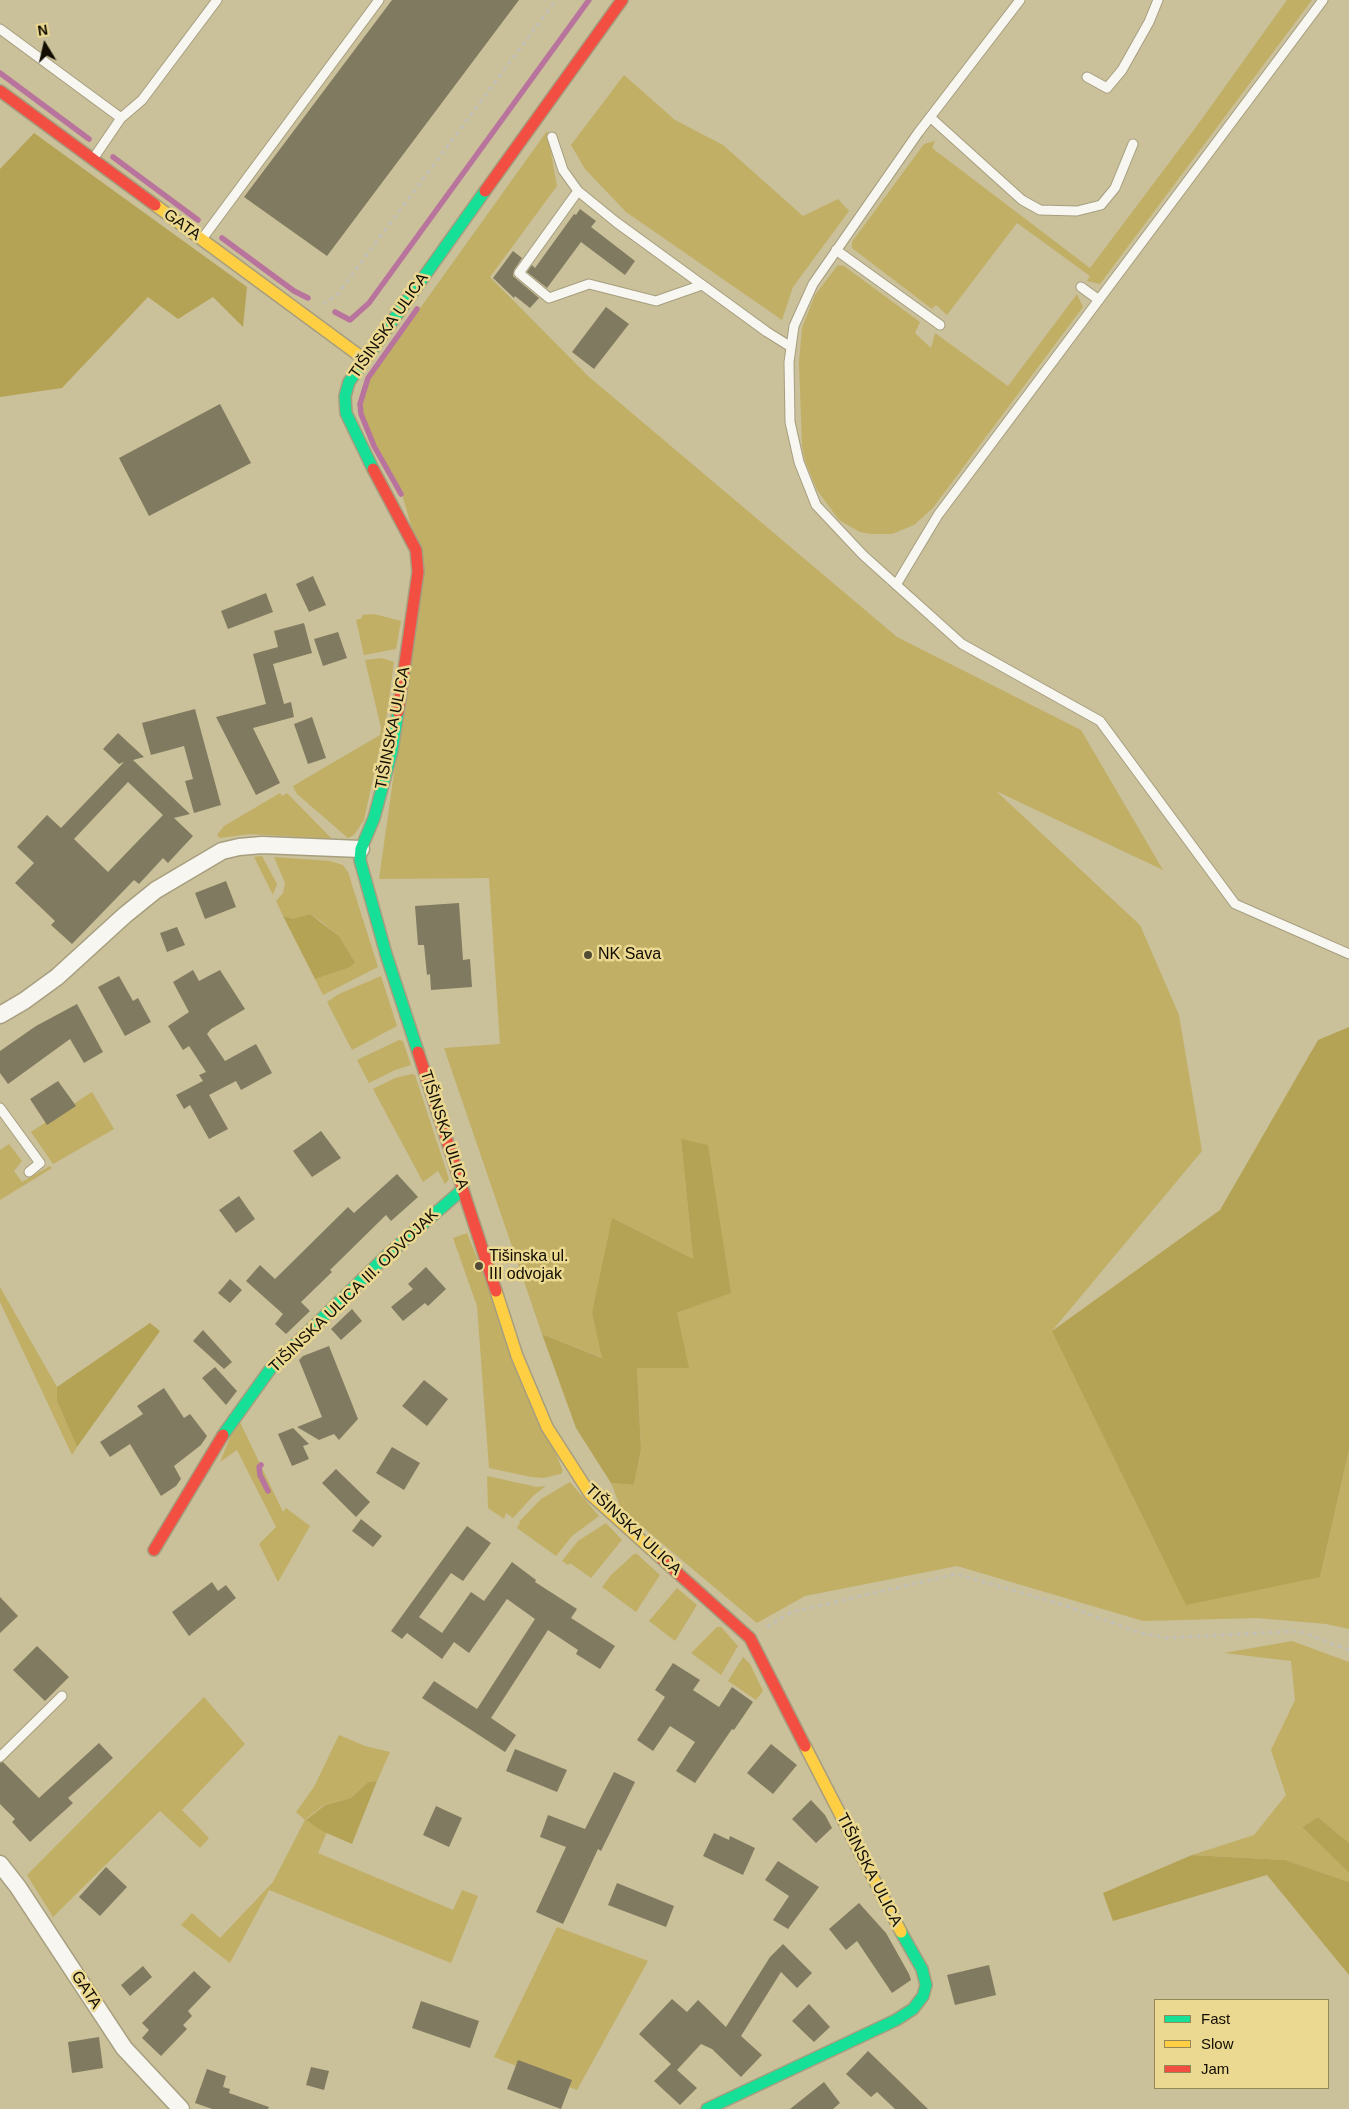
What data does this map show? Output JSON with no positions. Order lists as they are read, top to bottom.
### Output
{
  "streets": {
    "street": ["GATA", "TIŠINSKA ULICA", "TIŠINSKA ULICA III. ODVOJAK"]
  },
  "crossings": [
    ["GATA", "TIŠINSKA ULICA"],
    ["TIŠINSKA ULICA", "TIŠINSKA ULICA III. ODVOJAK"]
  ],
  "places": ["NK Sava", "Tišinska ul. III odvojak"],
  "legend": ["Fast", "Slow", "Jam"],
  "north": "top"
}
